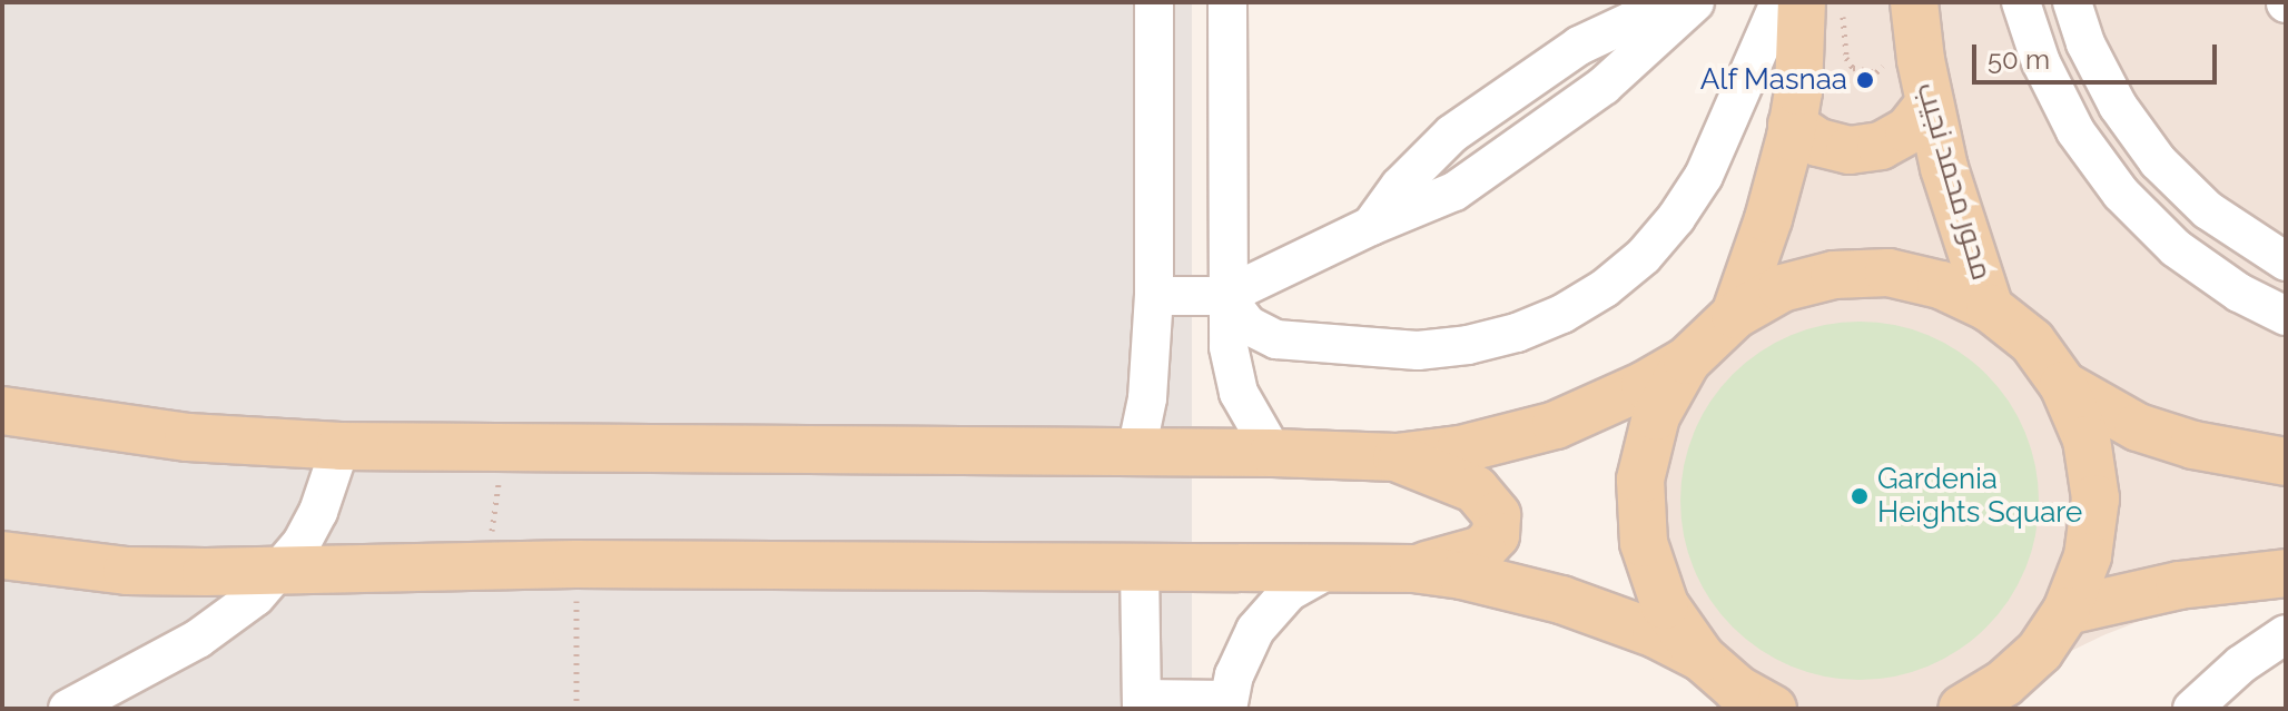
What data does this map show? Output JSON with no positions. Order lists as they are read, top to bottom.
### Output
{
  "streets": {
    "main road": ["محور محمد نجيب"]
  },
  "places": ["Alf Masnaa", "Gardenia Heights Square"],
  "scale_bar": "50 m"
}
